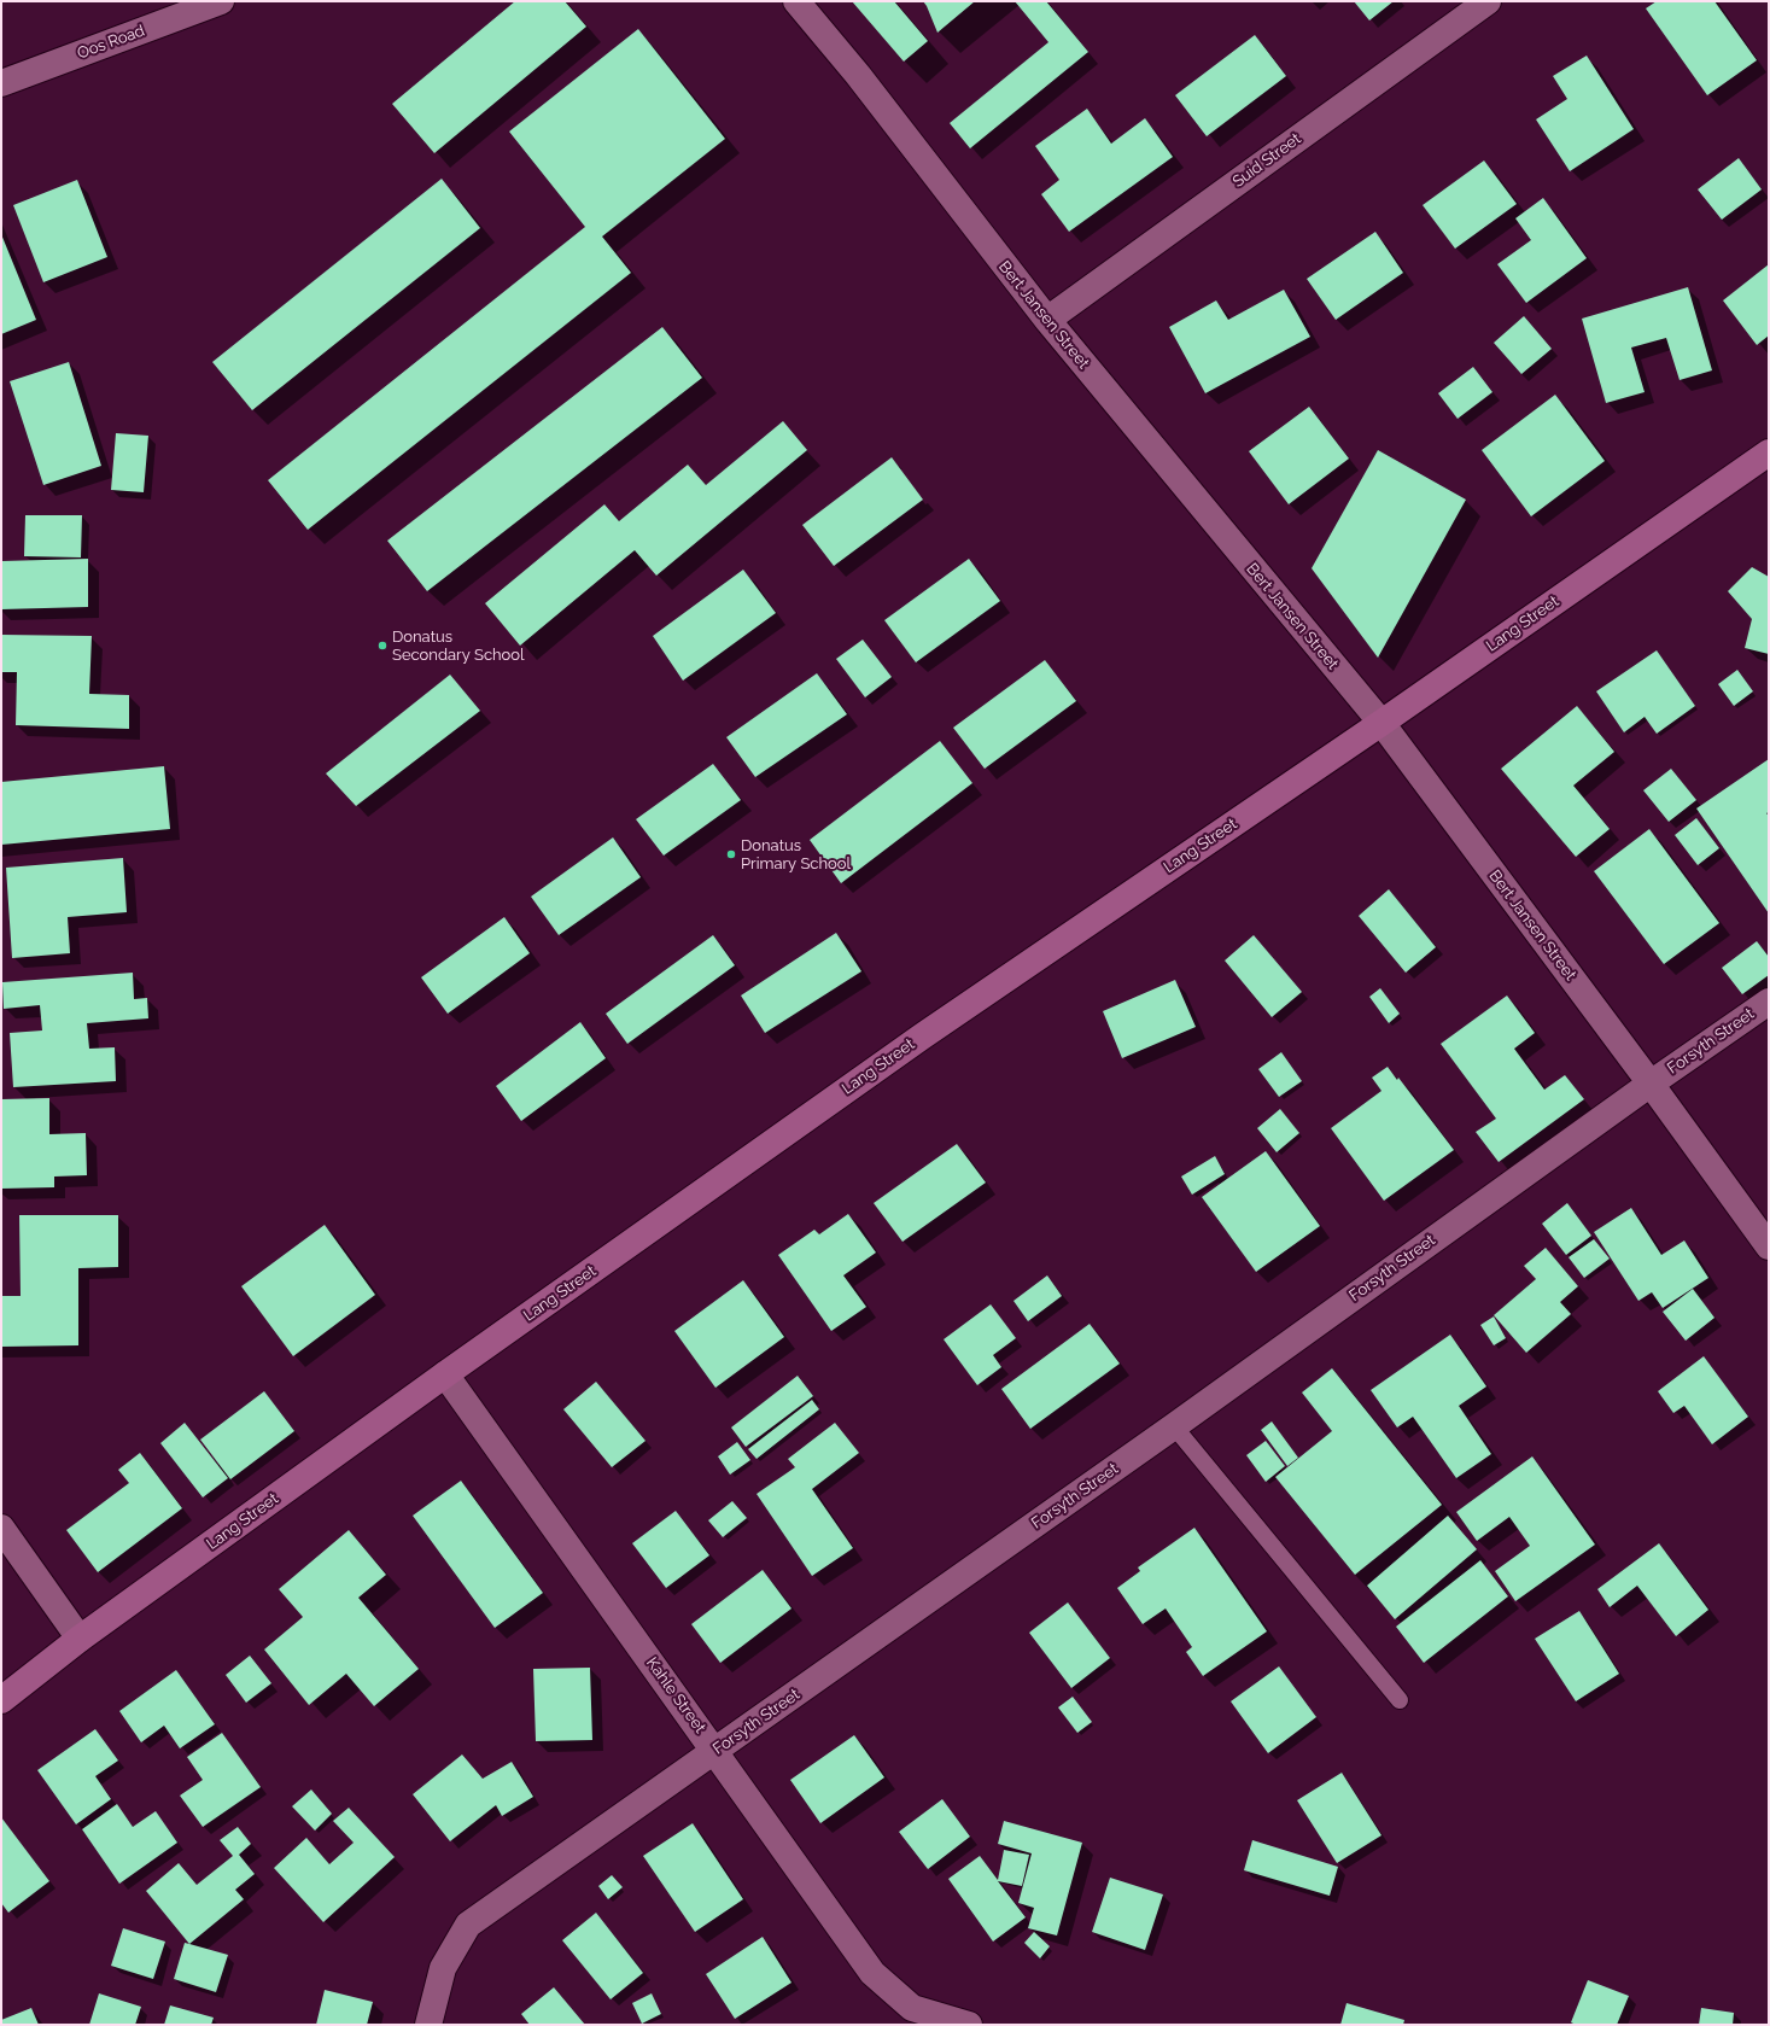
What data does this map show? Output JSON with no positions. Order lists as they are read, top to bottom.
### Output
{
  "streets": {
    "street": [
      "Oos Road",
      "Suid Street",
      "Bert Jansen Street",
      "Lang Street",
      "Forsyth Street",
      "Kahle Street"
    ]
  },
  "crossings": [
    ["Suid Street", "Bert Jansen Street"],
    ["Bert Jansen Street", "Lang Street"],
    ["Bert Jansen Street", "Forsyth Street"],
    ["Lang Street", "Kahle Street"],
    ["Forsyth Street", "Kahle Street"]
  ],
  "places": ["Donatus Secondary School", "Donatus Primary School"]
}
